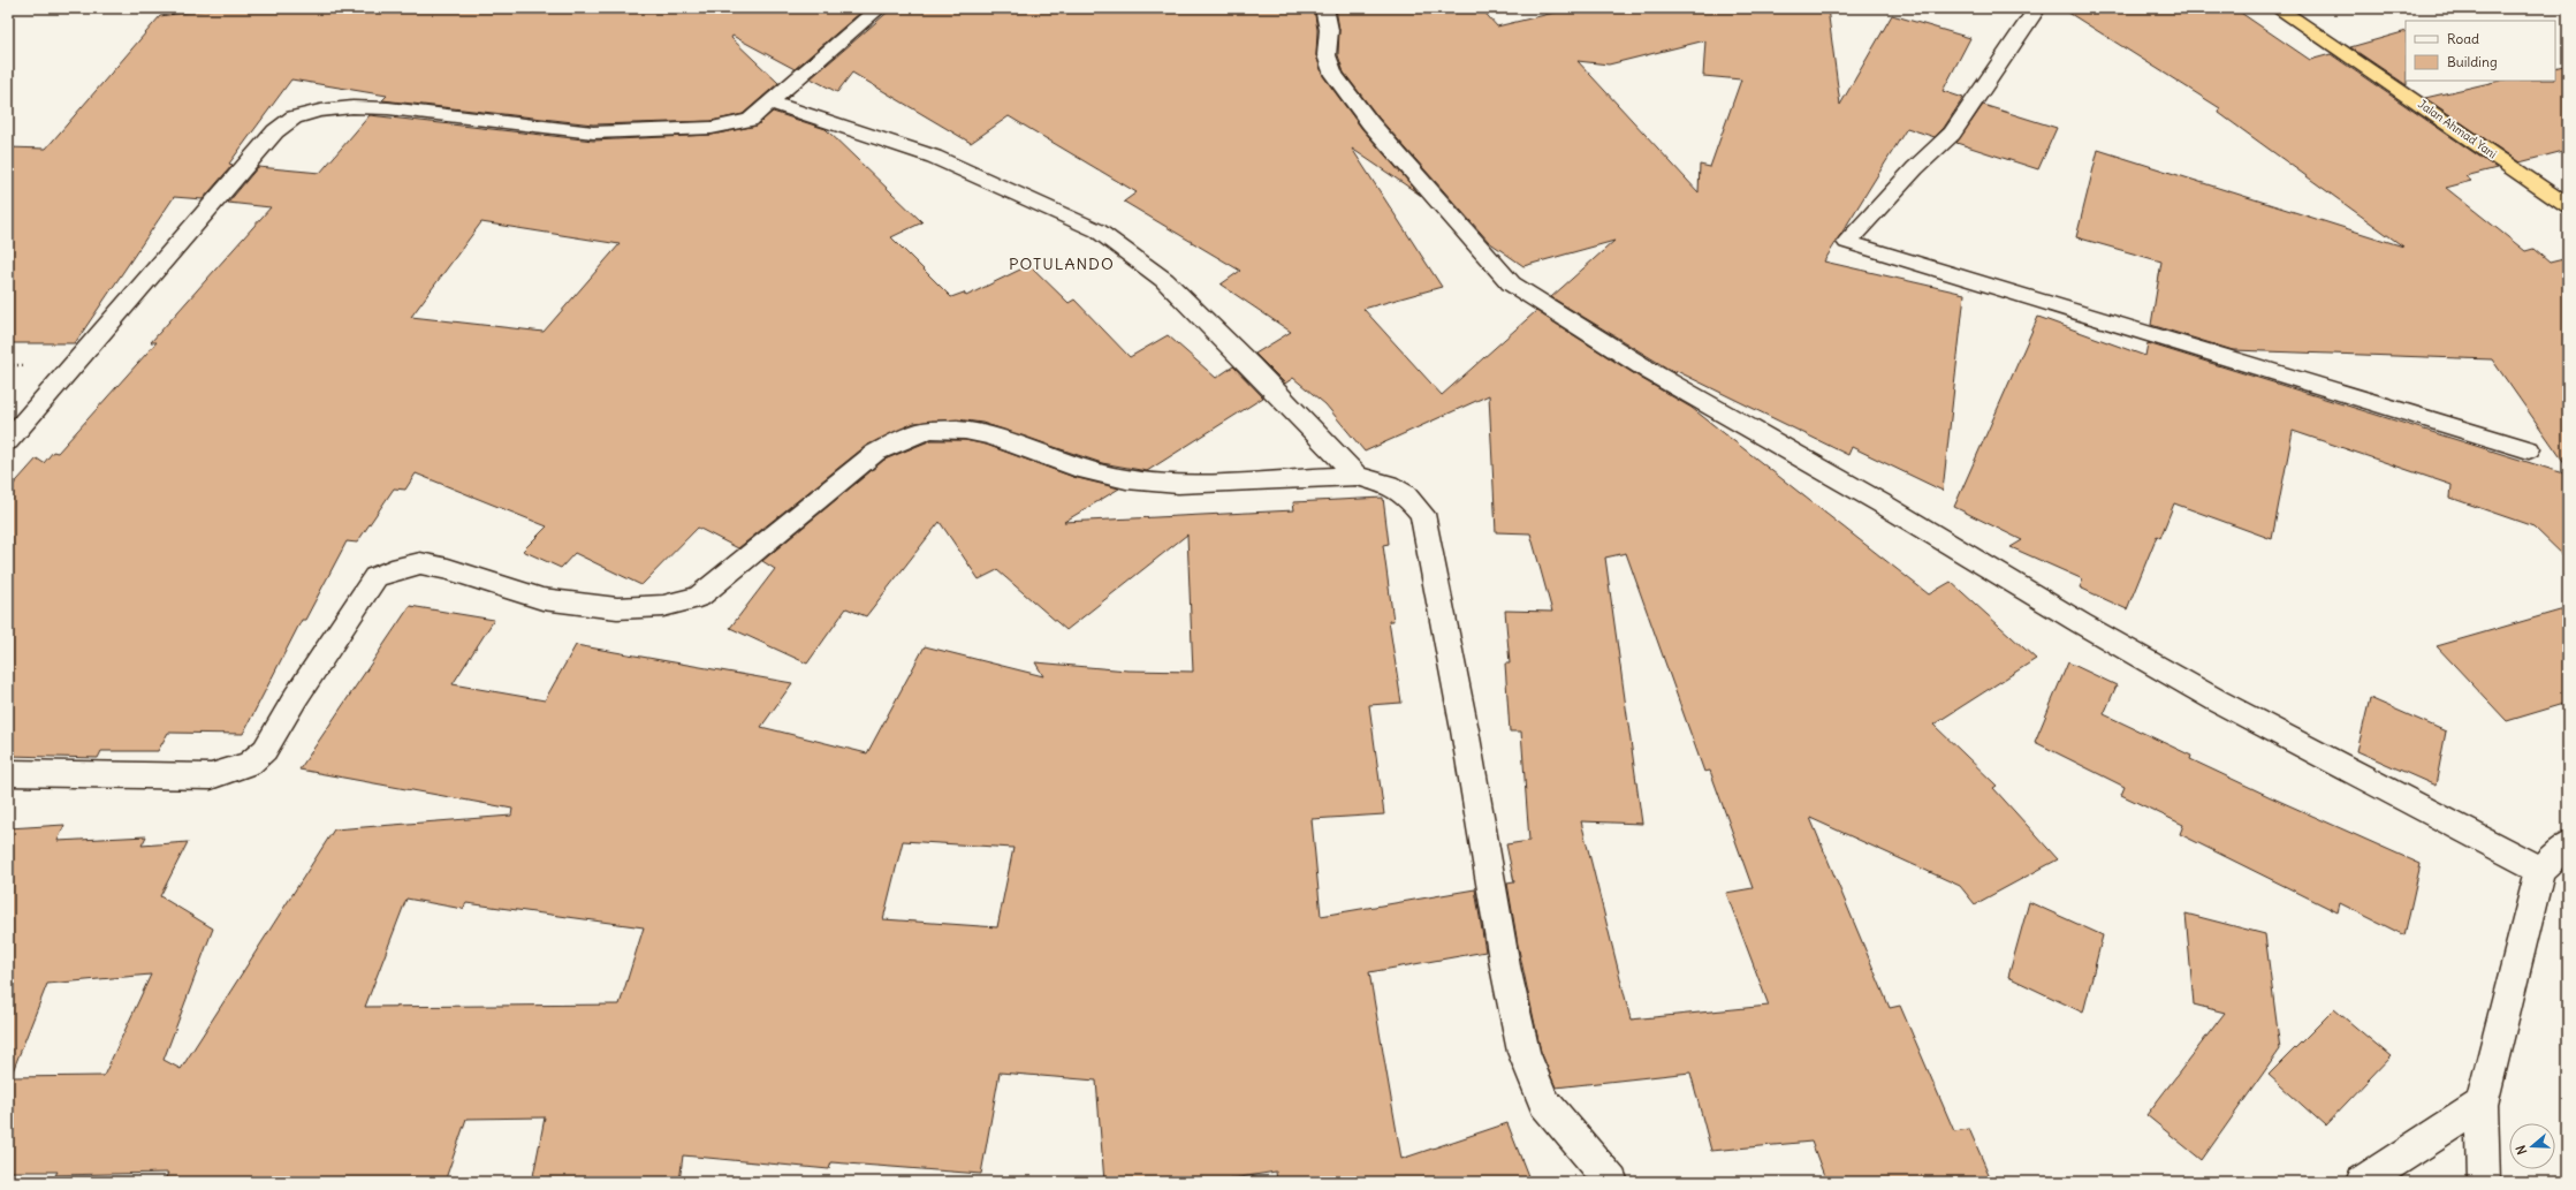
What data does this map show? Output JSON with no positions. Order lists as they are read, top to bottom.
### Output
{
  "streets": {
    "highway": ["Jalan Ahmad Yani"]
  },
  "districts": ["POTULANDO"],
  "legend": ["Road", "Building"],
  "north": "left"
}
